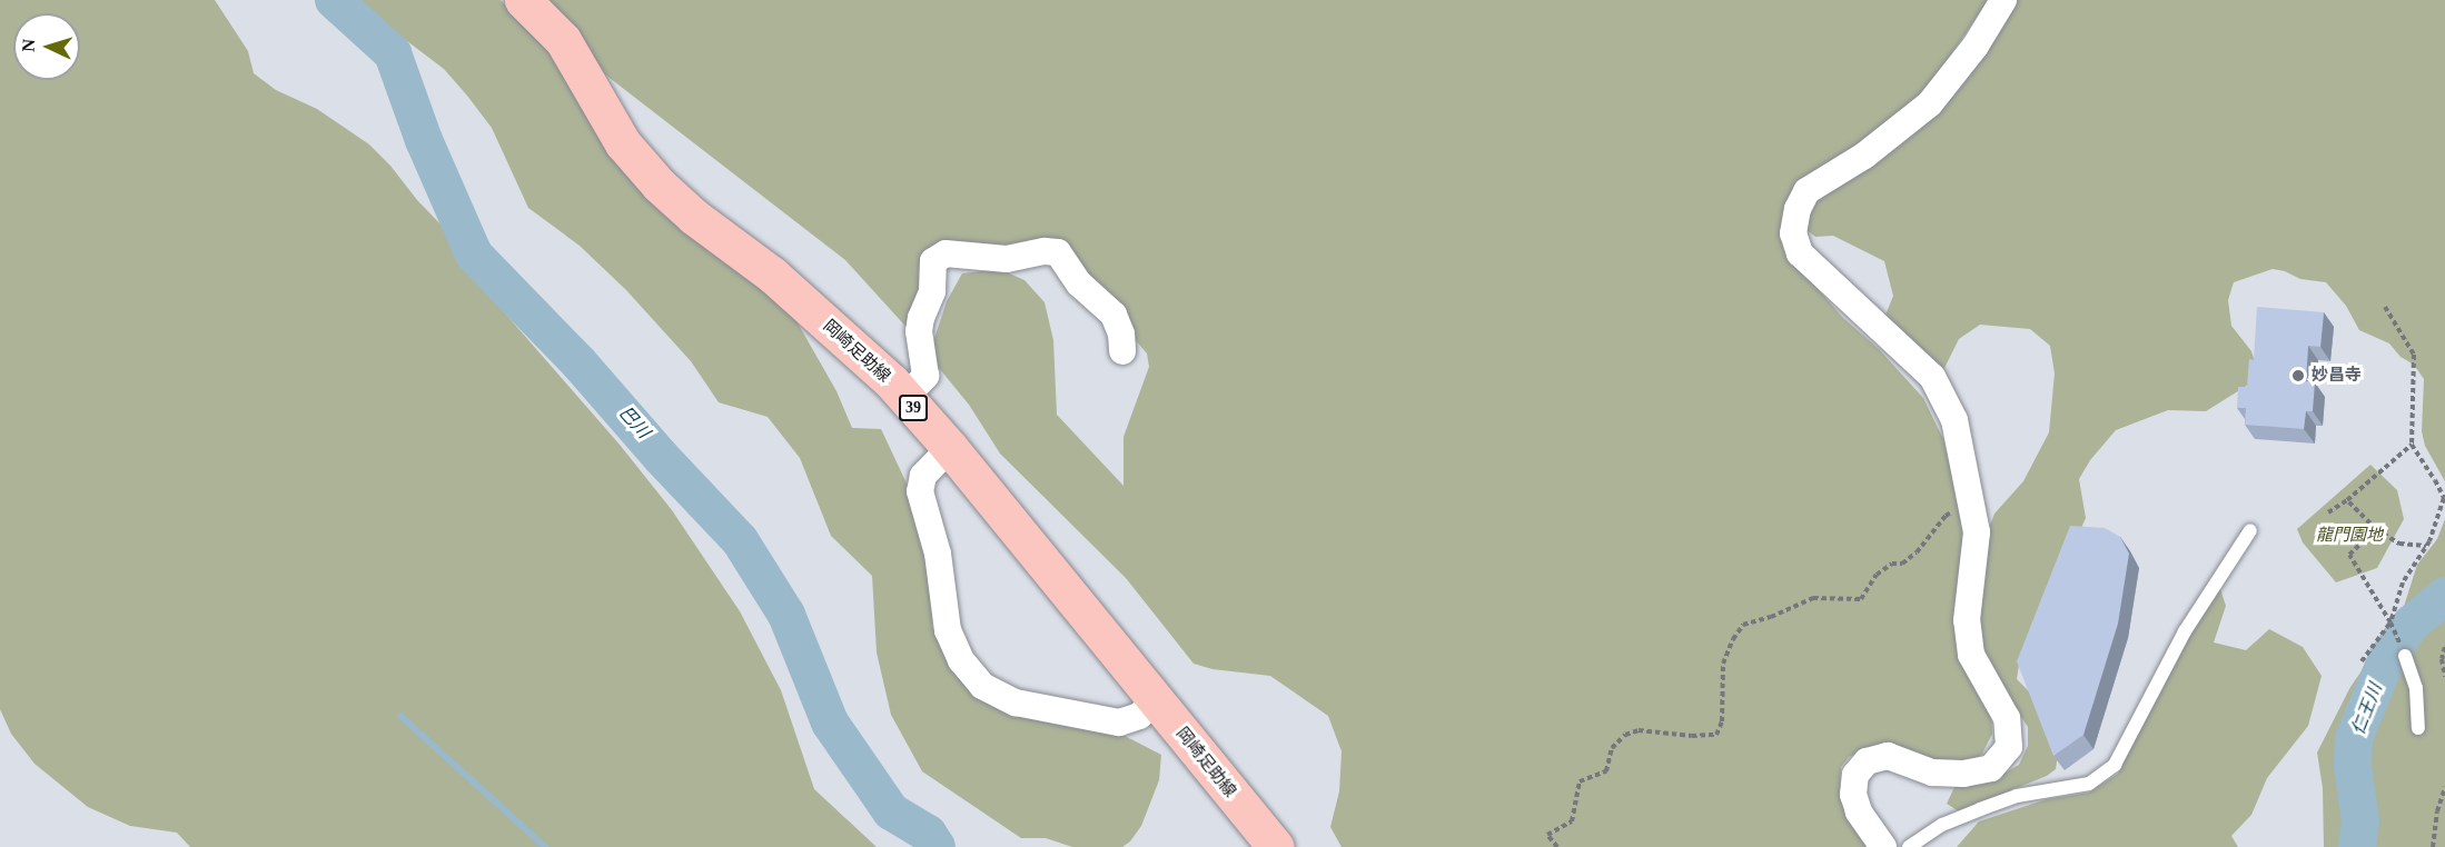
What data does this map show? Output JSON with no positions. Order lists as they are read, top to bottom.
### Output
{
  "streets": {
    "main road": ["岡崎足助線", "39"]
  },
  "water": ["巴川", "仁王川"],
  "parks": ["龍門園地"],
  "places": ["妙昌寺"],
  "north": "left"
}
